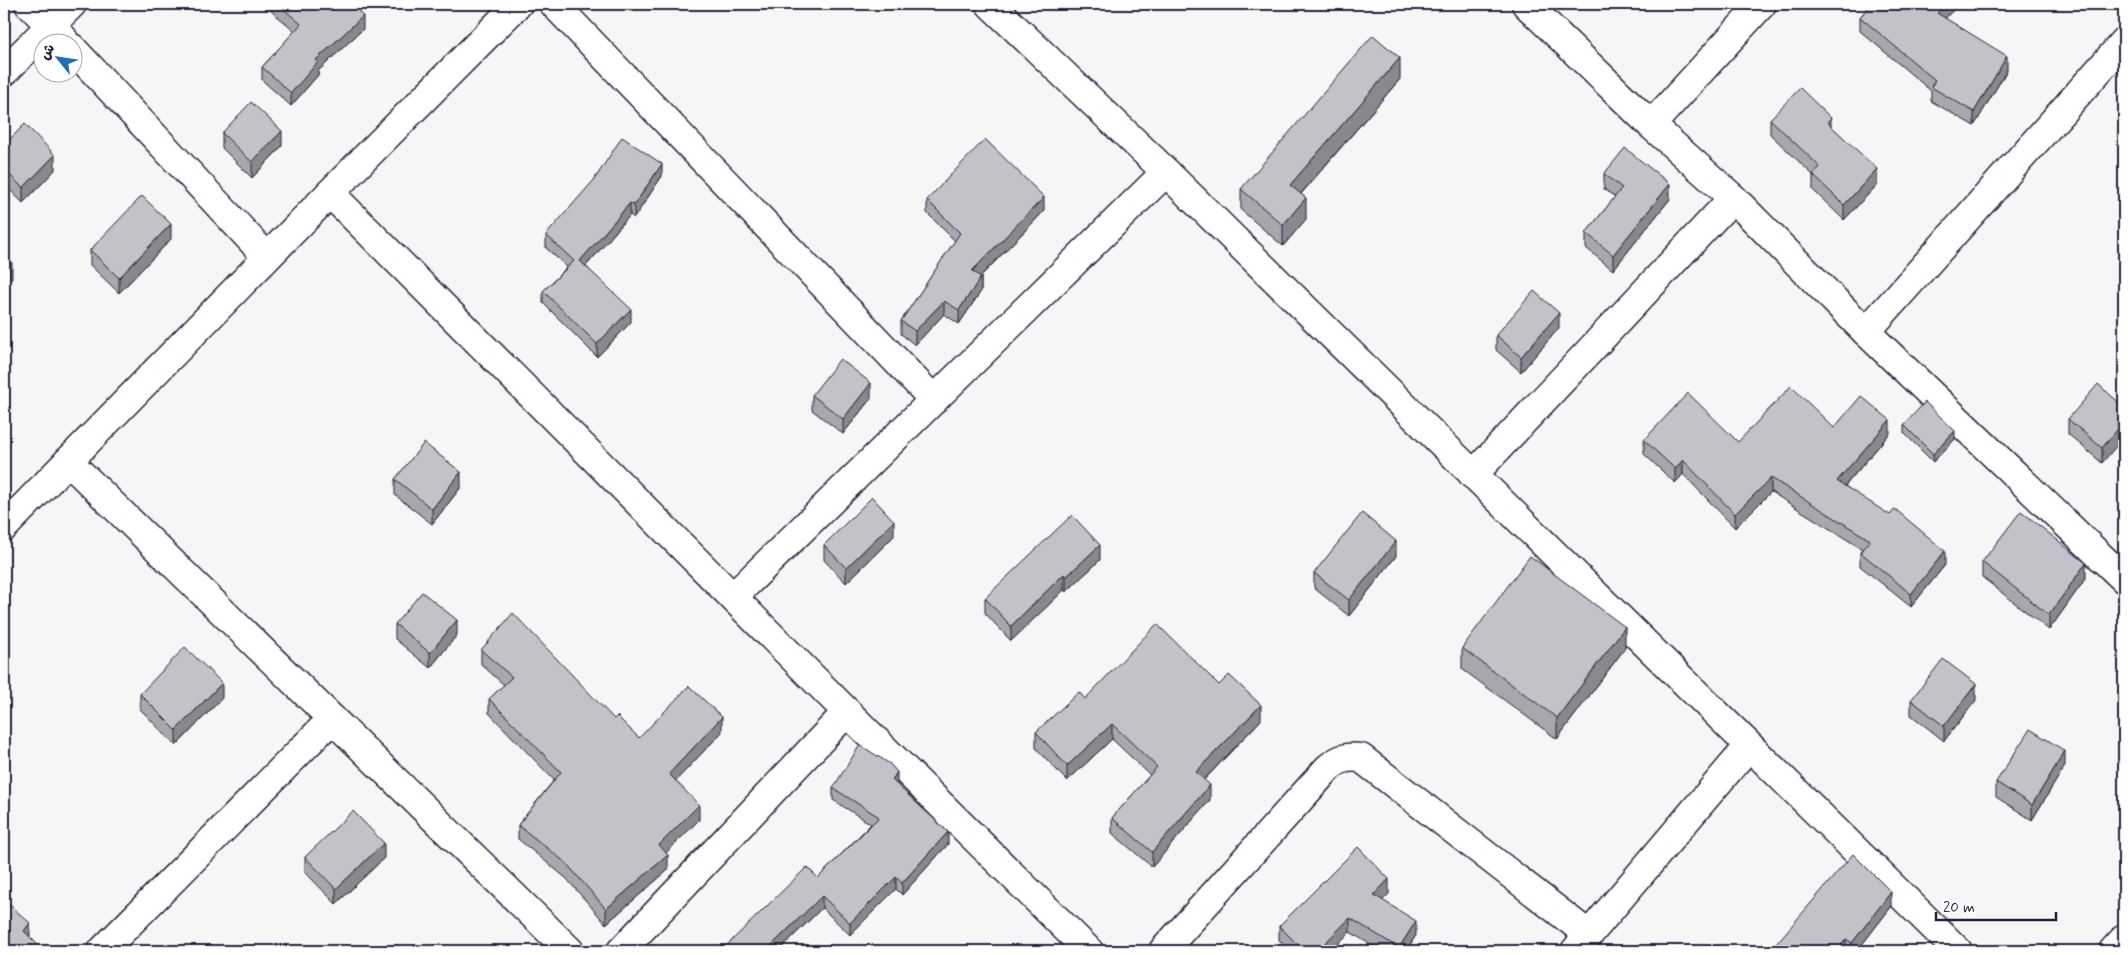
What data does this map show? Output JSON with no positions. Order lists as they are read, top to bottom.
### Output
{
  "scale_bar": "20 m",
  "north": "top left"
}
